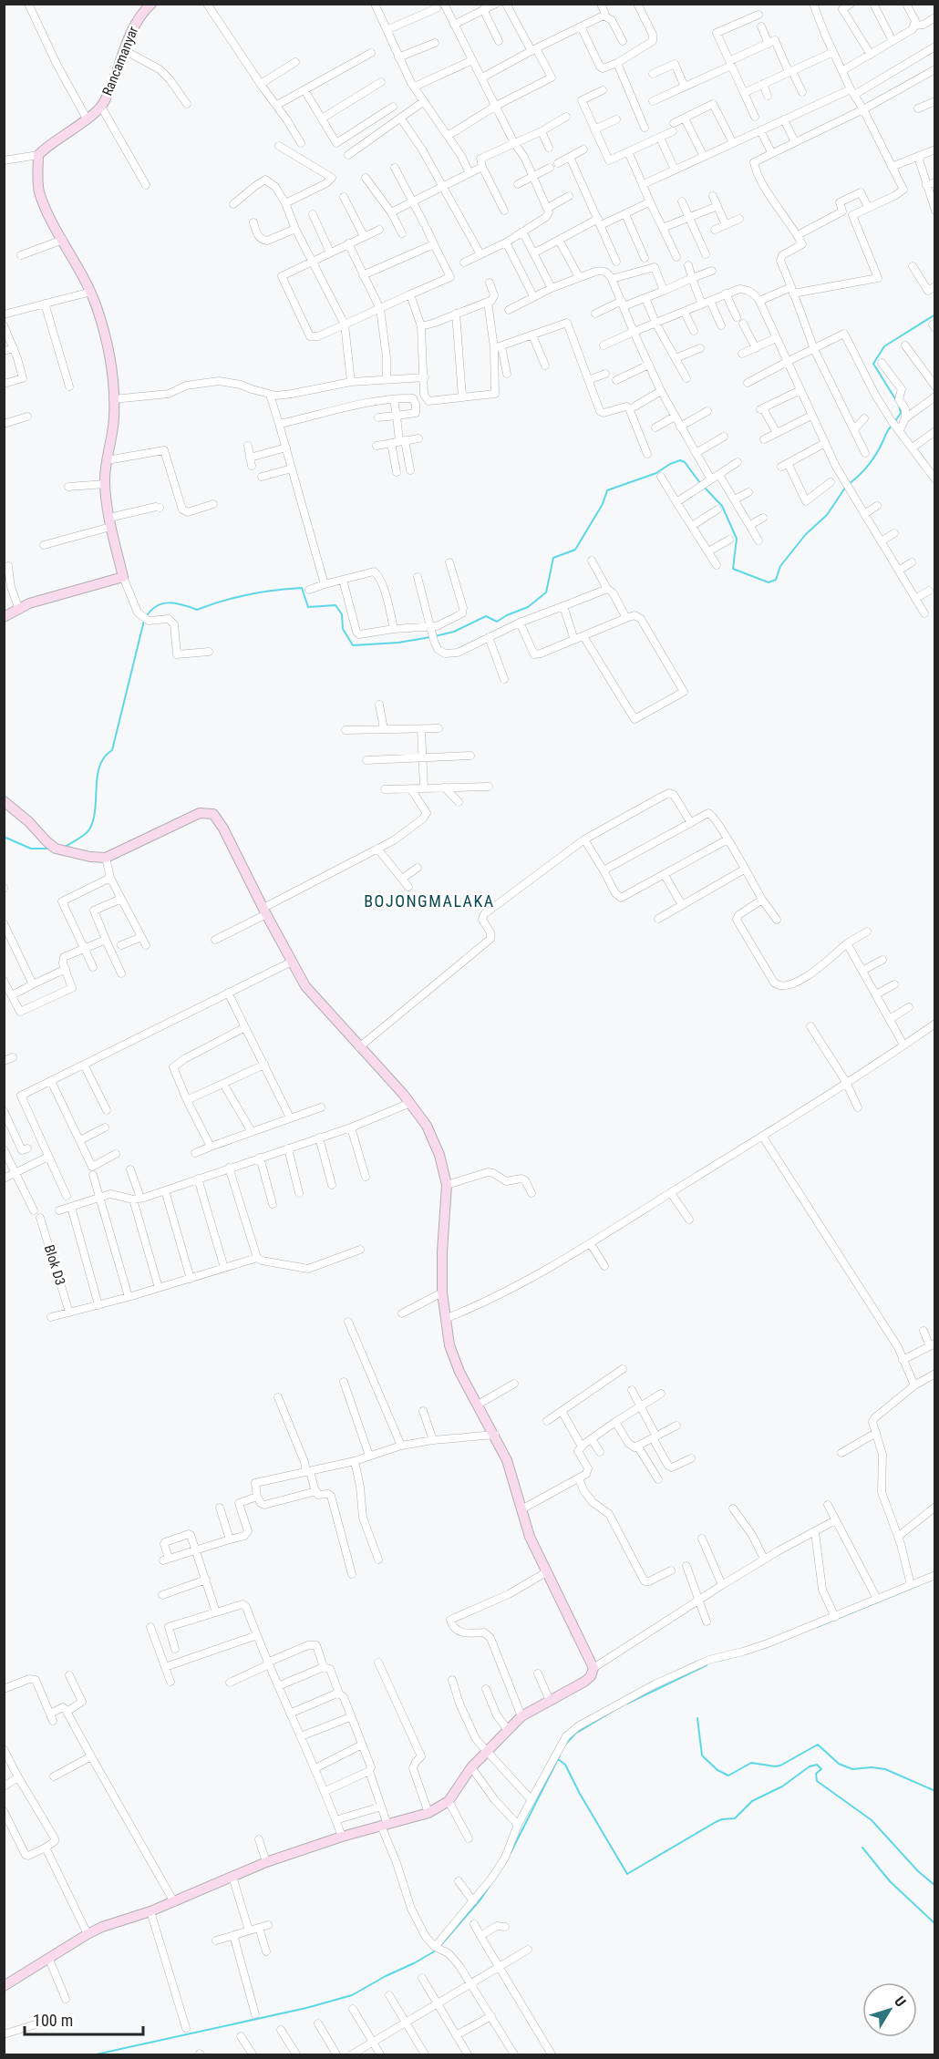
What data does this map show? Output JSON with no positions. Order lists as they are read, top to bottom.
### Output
{
  "streets": {
    "street": ["Rancamanyar", "Blok D3"]
  },
  "districts": ["BOJONGMALAKA"],
  "scale_bar": "100 m",
  "north": "top right"
}
